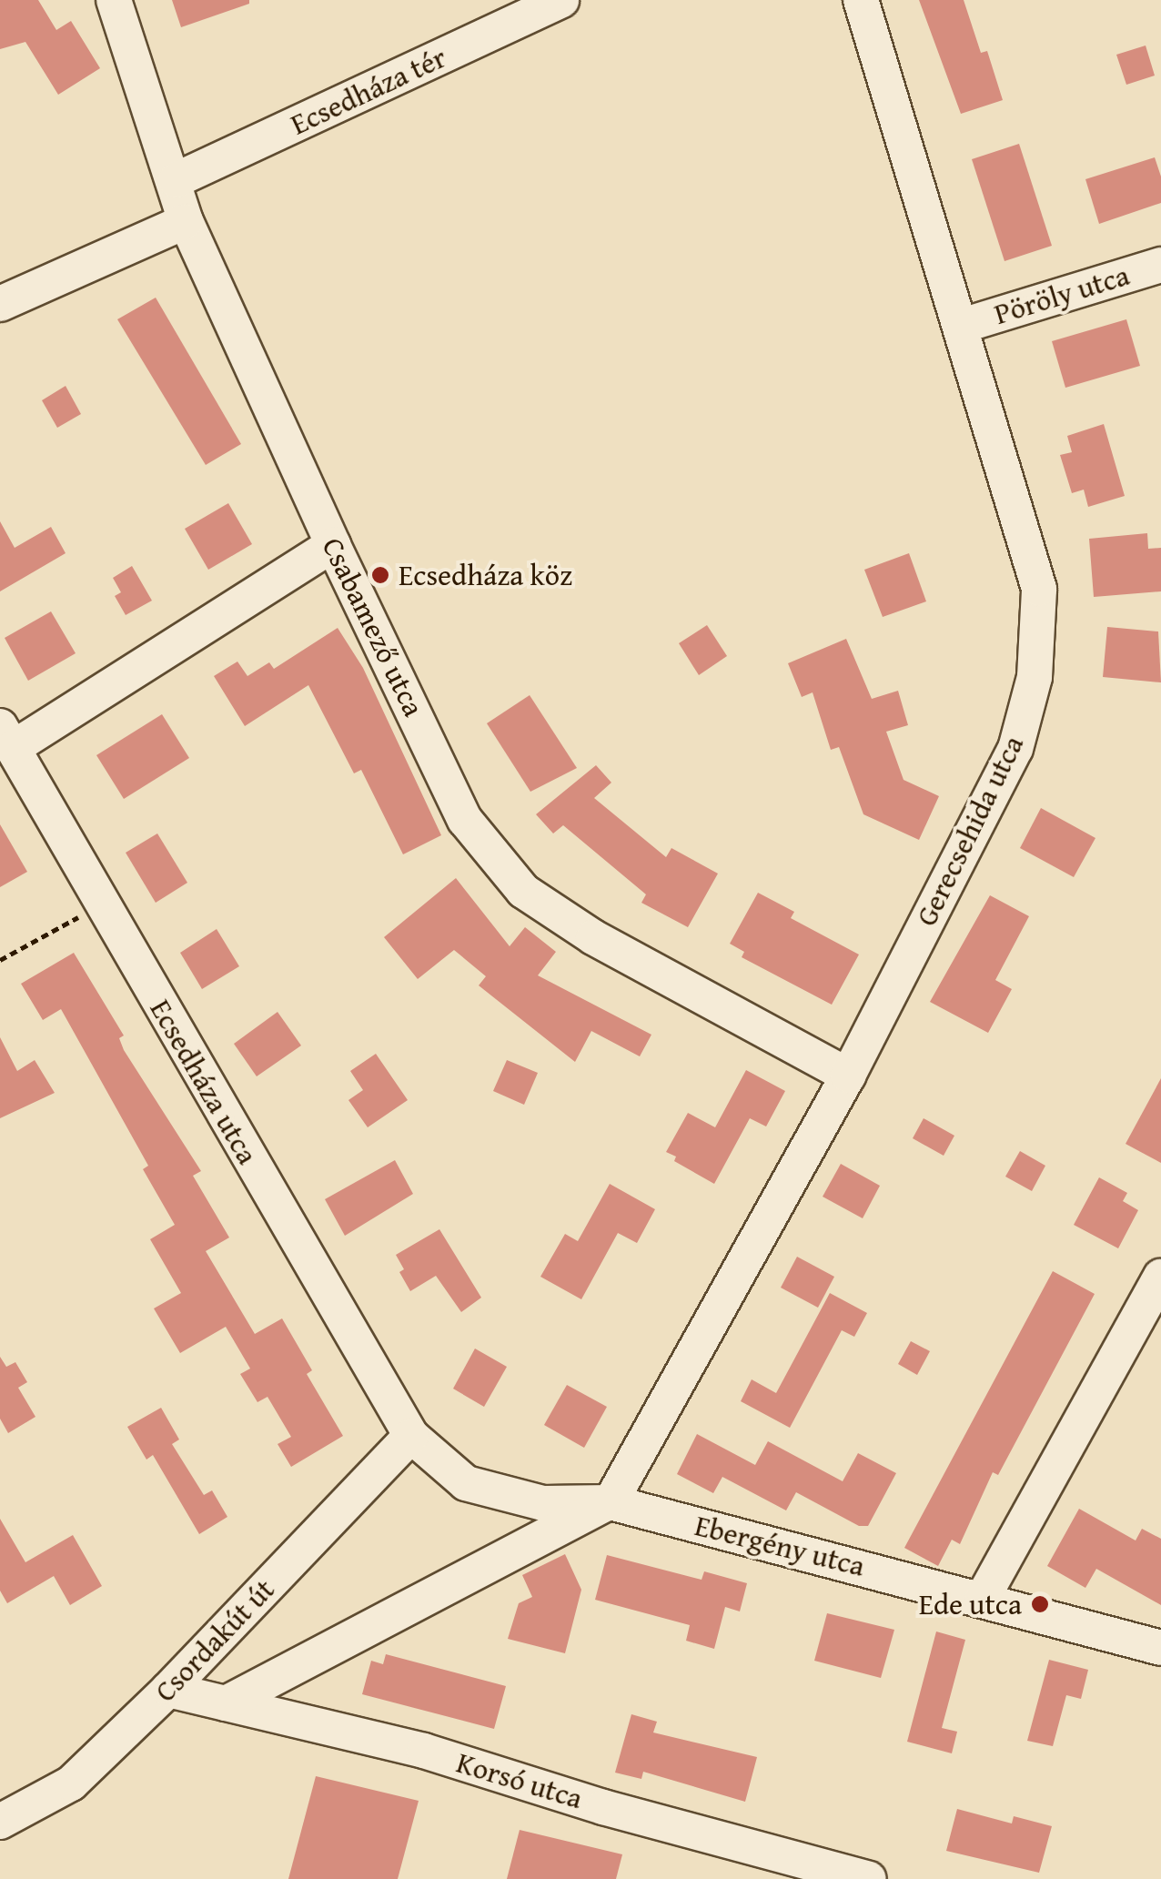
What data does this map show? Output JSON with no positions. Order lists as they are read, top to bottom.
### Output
{
  "streets": {
    "street": [
      "Ecsedháza tér",
      "Pöröly utca",
      "Csabamező utca",
      "Gerecsehida utca",
      "Ecsedháza utca",
      "Ebergény utca",
      "Csordakút út",
      "Korsó utca"
    ]
  },
  "crossings": [
    ["Ecsedháza tér", "Csabamező utca"],
    ["Pöröly utca", "Gerecsehida utca"],
    ["Csabamező utca", "Gerecsehida utca"],
    ["Gerecsehida utca", "Ebergény utca"],
    ["Ecsedháza utca", "Ebergény utca"],
    ["Ecsedháza utca", "Csordakút út"],
    ["Ebergény utca", "Csordakút út"],
    ["Csordakút út", "Korsó utca"]
  ],
  "places": ["Ecsedháza köz", "Ede utca"]
}
